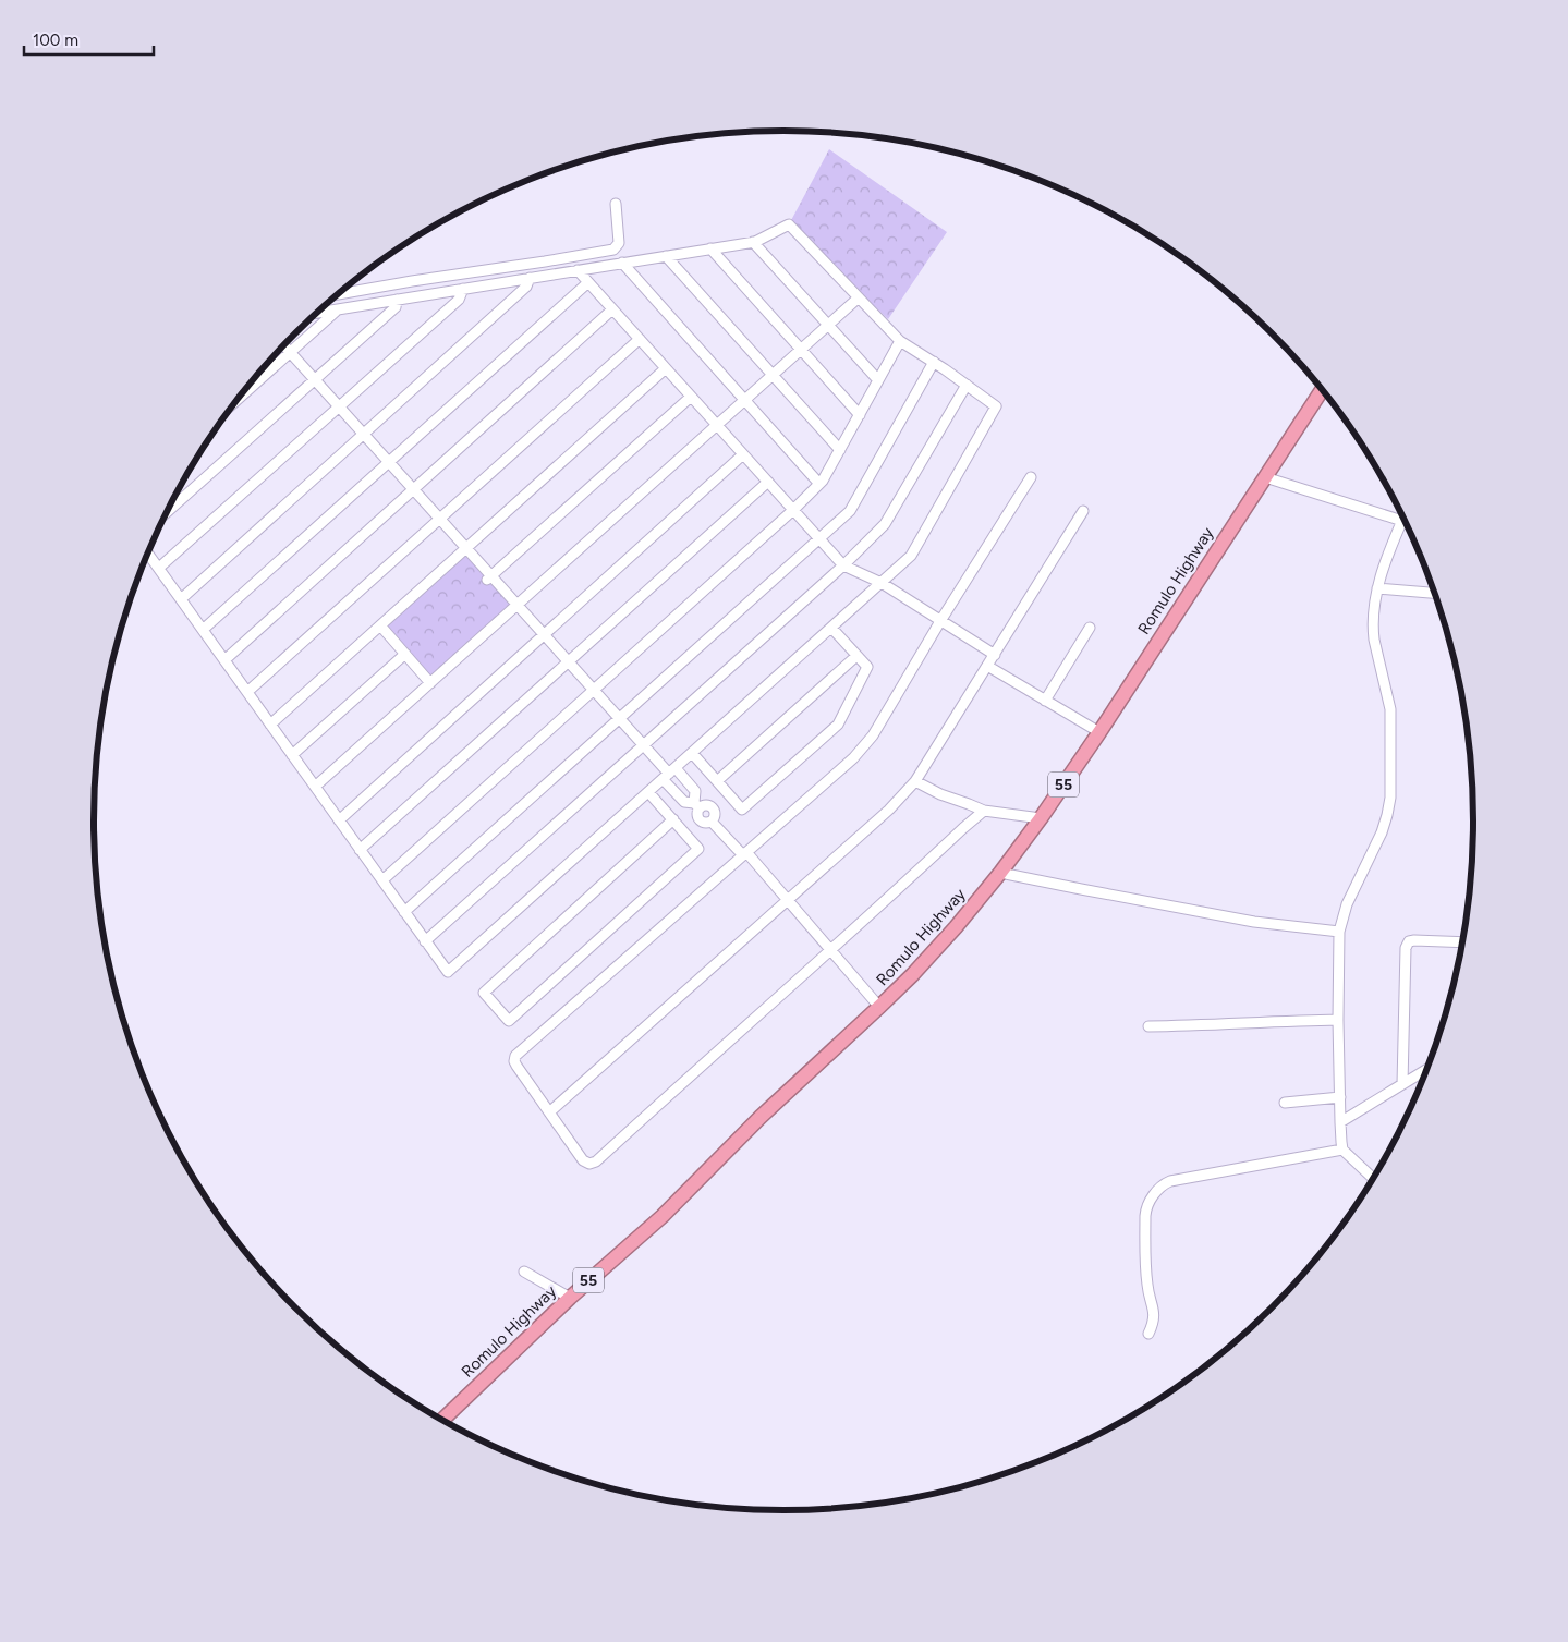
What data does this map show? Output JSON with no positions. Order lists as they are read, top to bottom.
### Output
{
  "streets": {
    "highway": ["Romulo Highway", "55"]
  },
  "scale_bar": "100 m"
}
